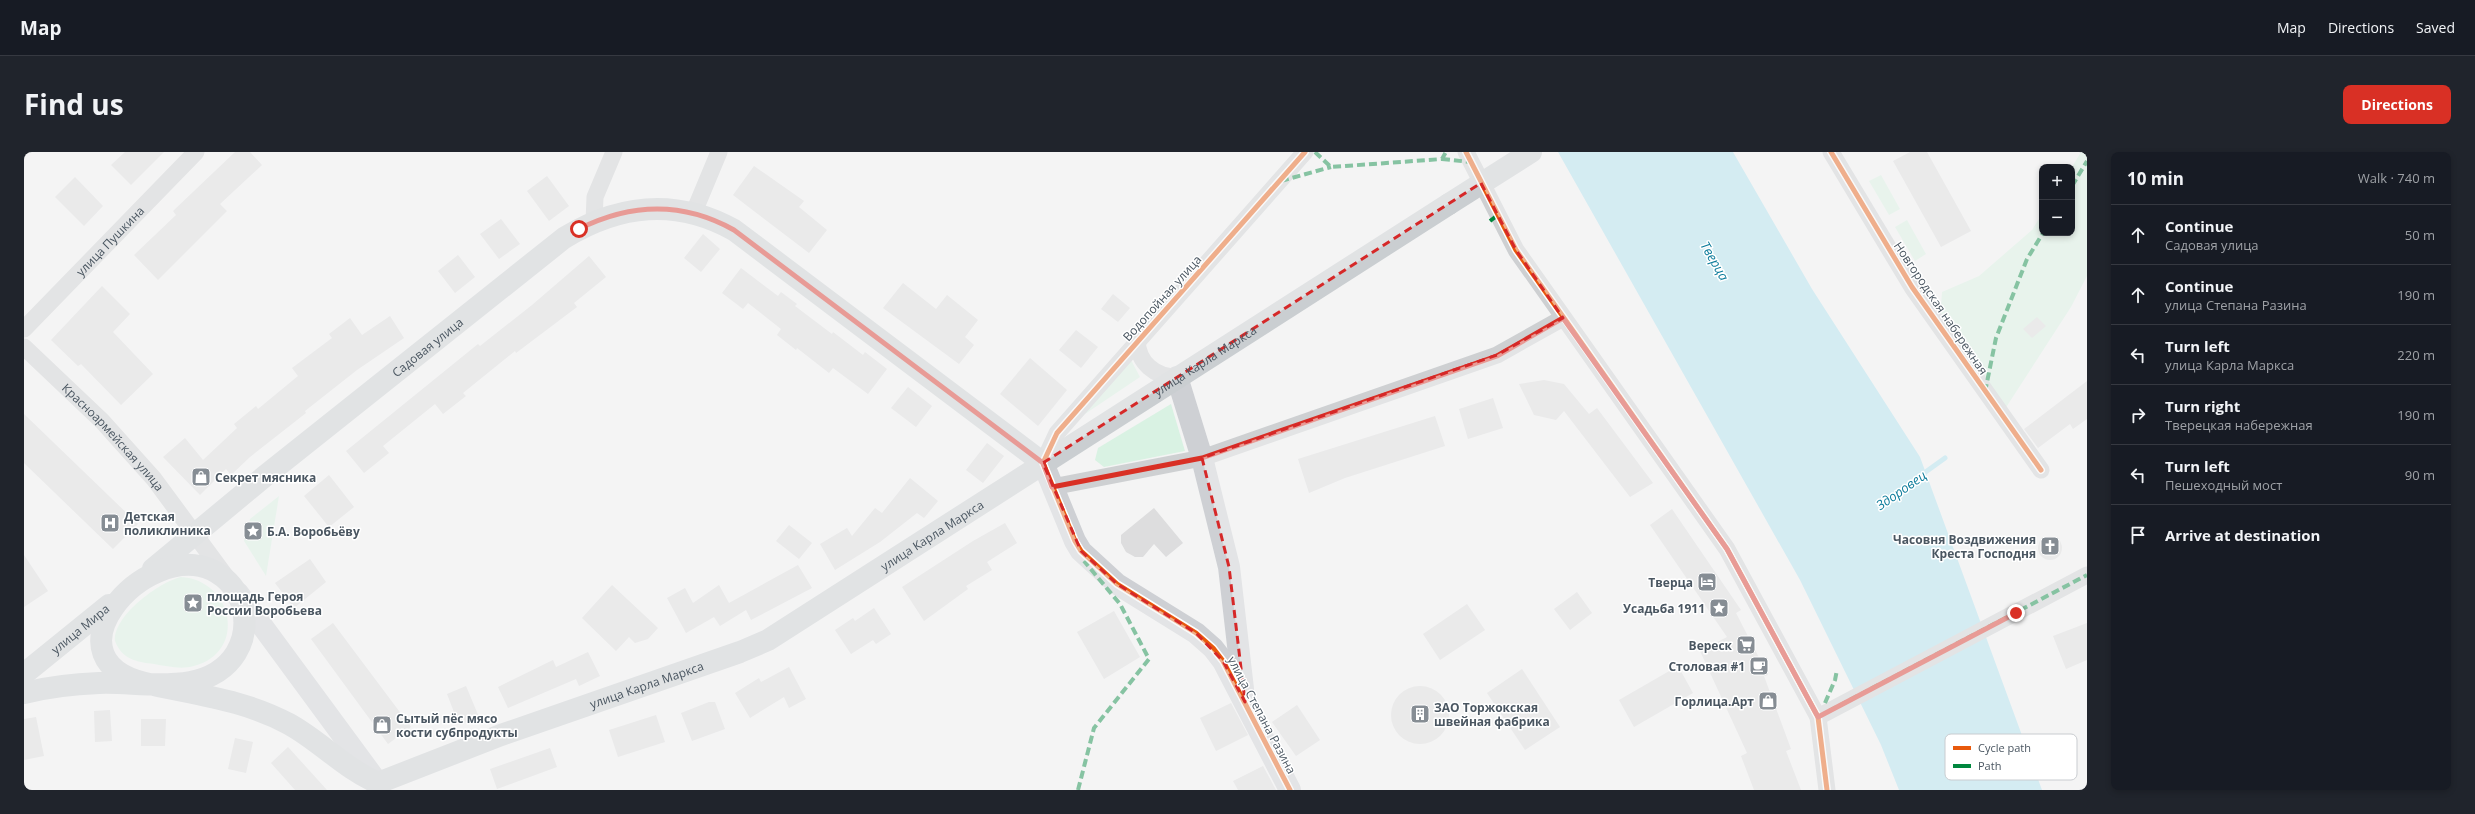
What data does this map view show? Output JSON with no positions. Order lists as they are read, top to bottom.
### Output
{
  "streets": {
    "main road": ["Садовая улица", "улица Карла Маркса", "улица Мира"],
    "street": [
      "улица Пушкина",
      "Водопойная улица",
      "Новгородская набережная",
      "Красноармейская улица",
      "улица Степана Разина"
    ]
  },
  "crossings": [
    ["Водопойная улица", "улица Карла Маркса"],
    ["Водопойная улица", "улица Степана Разина"],
    ["Садовая улица", "Красноармейская улица"],
    ["Садовая улица", "улица Мира"],
    ["улица Карла Маркса", "улица Степана Разина"],
    ["Красноармейская улица", "улица Мира"]
  ],
  "water": ["Тверца", "Здоровец"],
  "places": {
    "shop": ["Секрет мясника", "Горлица.Арт", "Сытый пёс мясо кости субпродукты"],
    "hospital": ["Детская поликлиника"],
    "place": ["Б.А. Воробьёву", "площадь Героя России Воробьева", "Усадьба 1911"],
    "church": ["Часовня Воздвижения Креста Господня"],
    "hotel": ["Тверца"],
    "supermarket": ["Вереск"],
    "cafe": ["Столовая #1"],
    "building": ["ЗАО Торжокская швейная фабрика"]
  },
  "legend": ["Cycle path", "Path"],
  "page": {
    "header": "Map",
    "nav": ["Map", "Directions", "Saved"],
    "title": "Find us",
    "buttons": "Directions",
    "heading": ["10 min", "Walk · 740 m"],
    "map_buttons": ["+", "−"],
    "list": [
      ["Continue", "Садовая улица", "50 m"],
      ["Continue", "улица Степана Разина", "190 m"],
      ["Turn left", "улица Карла Маркса", "220 m"],
      ["Turn right", "Тверецкая набережная", "190 m"],
      ["Turn left", "Пешеходный мост", "90 m"],
      "Arrive at destination"
    ]
  }
}
